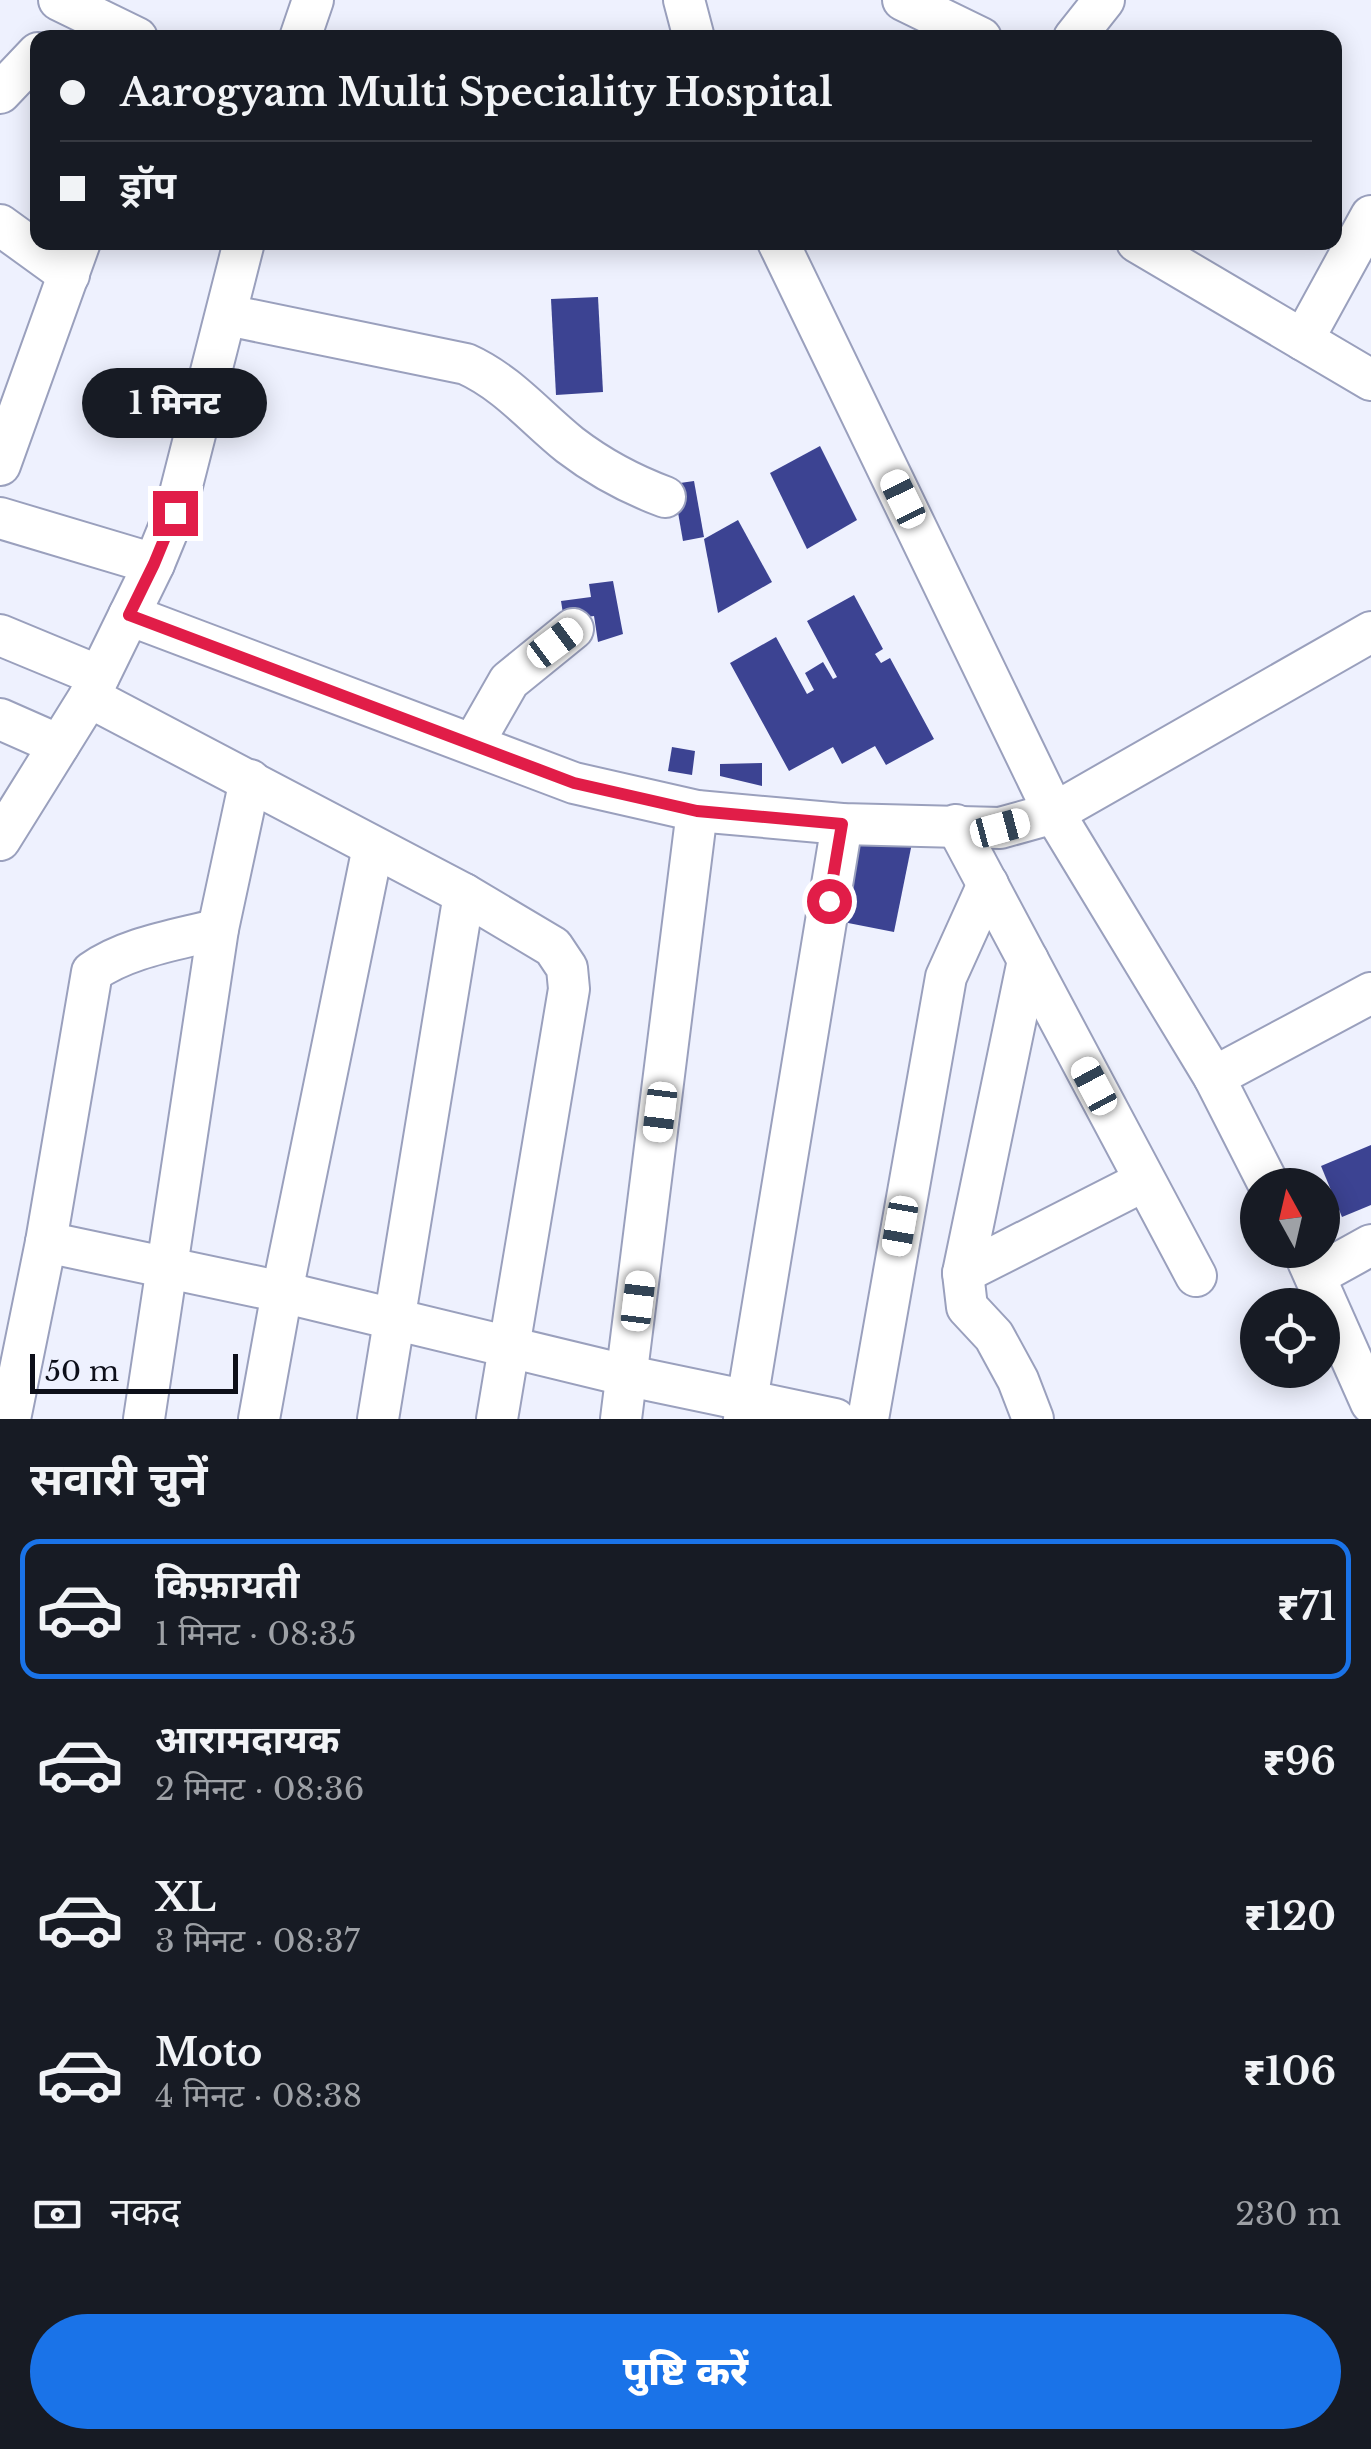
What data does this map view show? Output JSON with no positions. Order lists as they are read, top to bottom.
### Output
{
  "scale_bar": "50 m",
  "north": "top",
  "page": {
    "banner": ["Aarogyam Multi Speciality Hospital", "ड्रॉप"],
    "bubble": "1 मिनट",
    "scale": "50 m",
    "heading": "सवारी चुनें",
    "list": [
      {
        "name": "किफ़ायती",
        "note": "1 मिनट · 08:35",
        "value": "₹71"
      },
      {
        "name": "आरामदायक",
        "note": "2 मिनट · 08:36",
        "value": "₹96"
      },
      {
        "name": "XL",
        "note": "3 मिनट · 08:37",
        "value": "₹120"
      },
      {
        "name": "Moto",
        "note": "4 मिनट · 08:38",
        "value": "₹106"
      }
    ],
    "pay": ["नकद", "230 m"],
    "buttons": "पुष्टि करें"
  }
}
